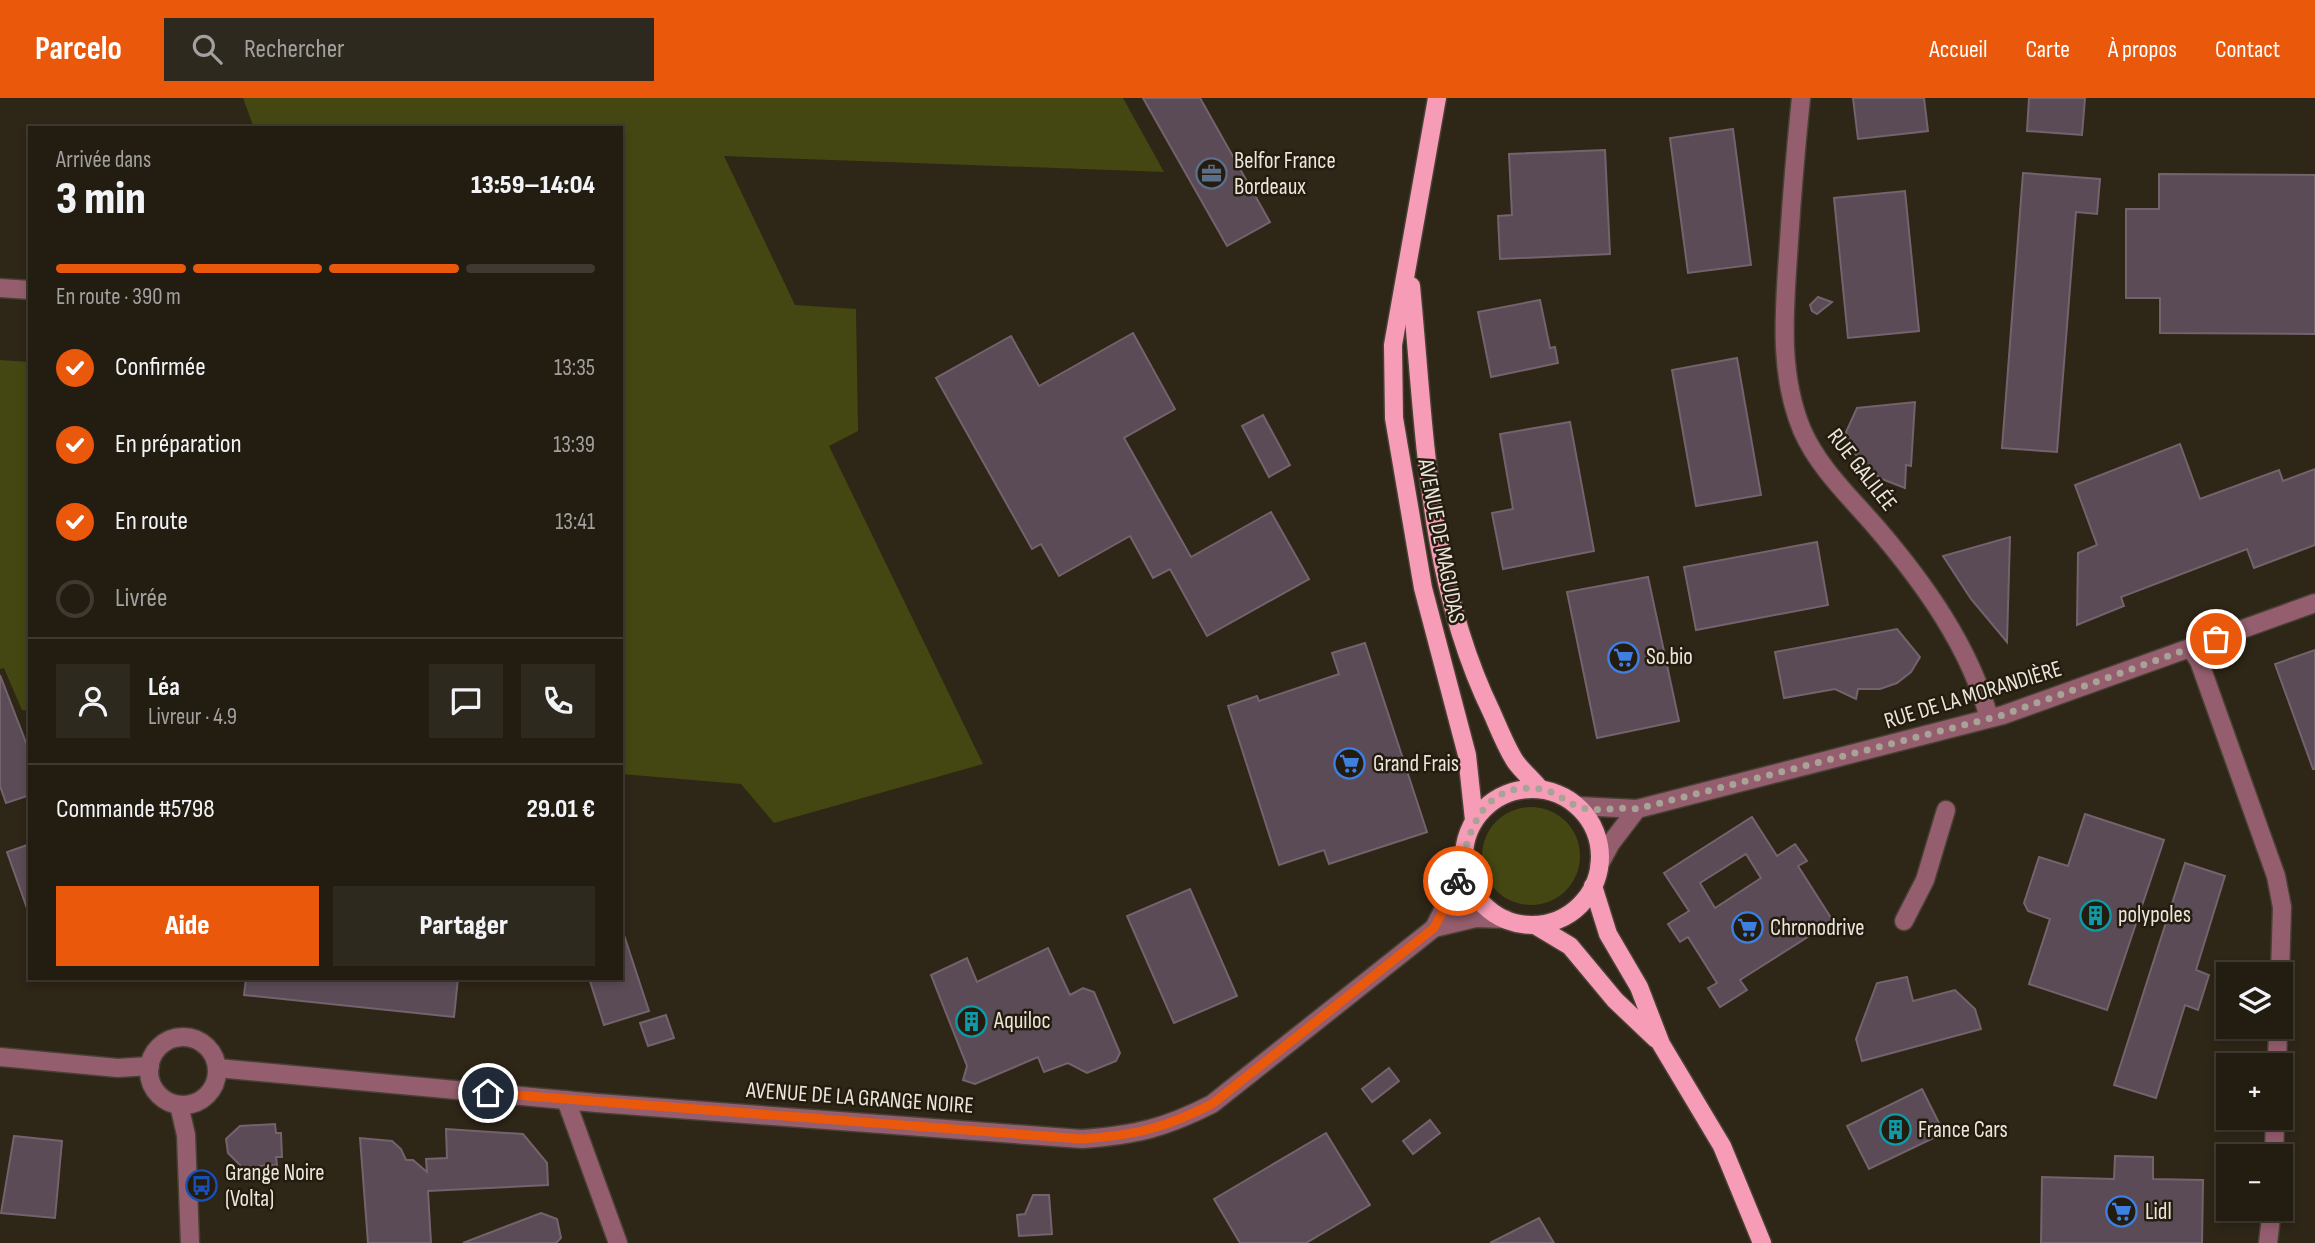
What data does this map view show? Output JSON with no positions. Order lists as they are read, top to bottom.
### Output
{
  "streets": {
    "main road": ["AVENUE DE MAGUDAS"],
    "street": ["RUE GALILÉE", "RUE DE LA MORANDIÈRE", "AVENUE DE LA GRANGE NOIRE"]
  },
  "crossings": [
    ["RUE GALILÉE", "RUE DE LA MORANDIÈRE"],
    ["AVENUE DE MAGUDAS", "RUE DE LA MORANDIÈRE"],
    ["AVENUE DE MAGUDAS", "AVENUE DE LA GRANGE NOIRE"],
    ["RUE DE LA MORANDIÈRE", "AVENUE DE LA GRANGE NOIRE"]
  ],
  "places": {
    "office": ["Belfor France Bordeaux"],
    "supermarket": [
      "So.bio",
      "Grand Frais",
      "Chronodrive",
      "Lidl"
    ],
    "building": ["polypoles", "Aquiloc", "France Cars"],
    "bus stop": ["Grange Noire (Volta)"]
  },
  "page": {
    "header": "Parcelo",
    "search": "Rechercher",
    "nav": [
      "Accueil",
      "Carte",
      "À propos",
      "Contact"
    ],
    "heading": ["3 min", "Arrivée dans", "13:59–14:04"],
    "panel": [
      "Léa",
      "Livreur · 4.9",
      "Commande #5798",
      "29.01 €"
    ],
    "bar": "En route · 390 m",
    "list": [
      ["Confirmée", "13:35"],
      ["En préparation", "13:39"],
      ["En route", "13:41"],
      "Livrée"
    ],
    "buttons": ["Aide", "Partager"],
    "map_buttons": ["+", "−"]
  }
}
